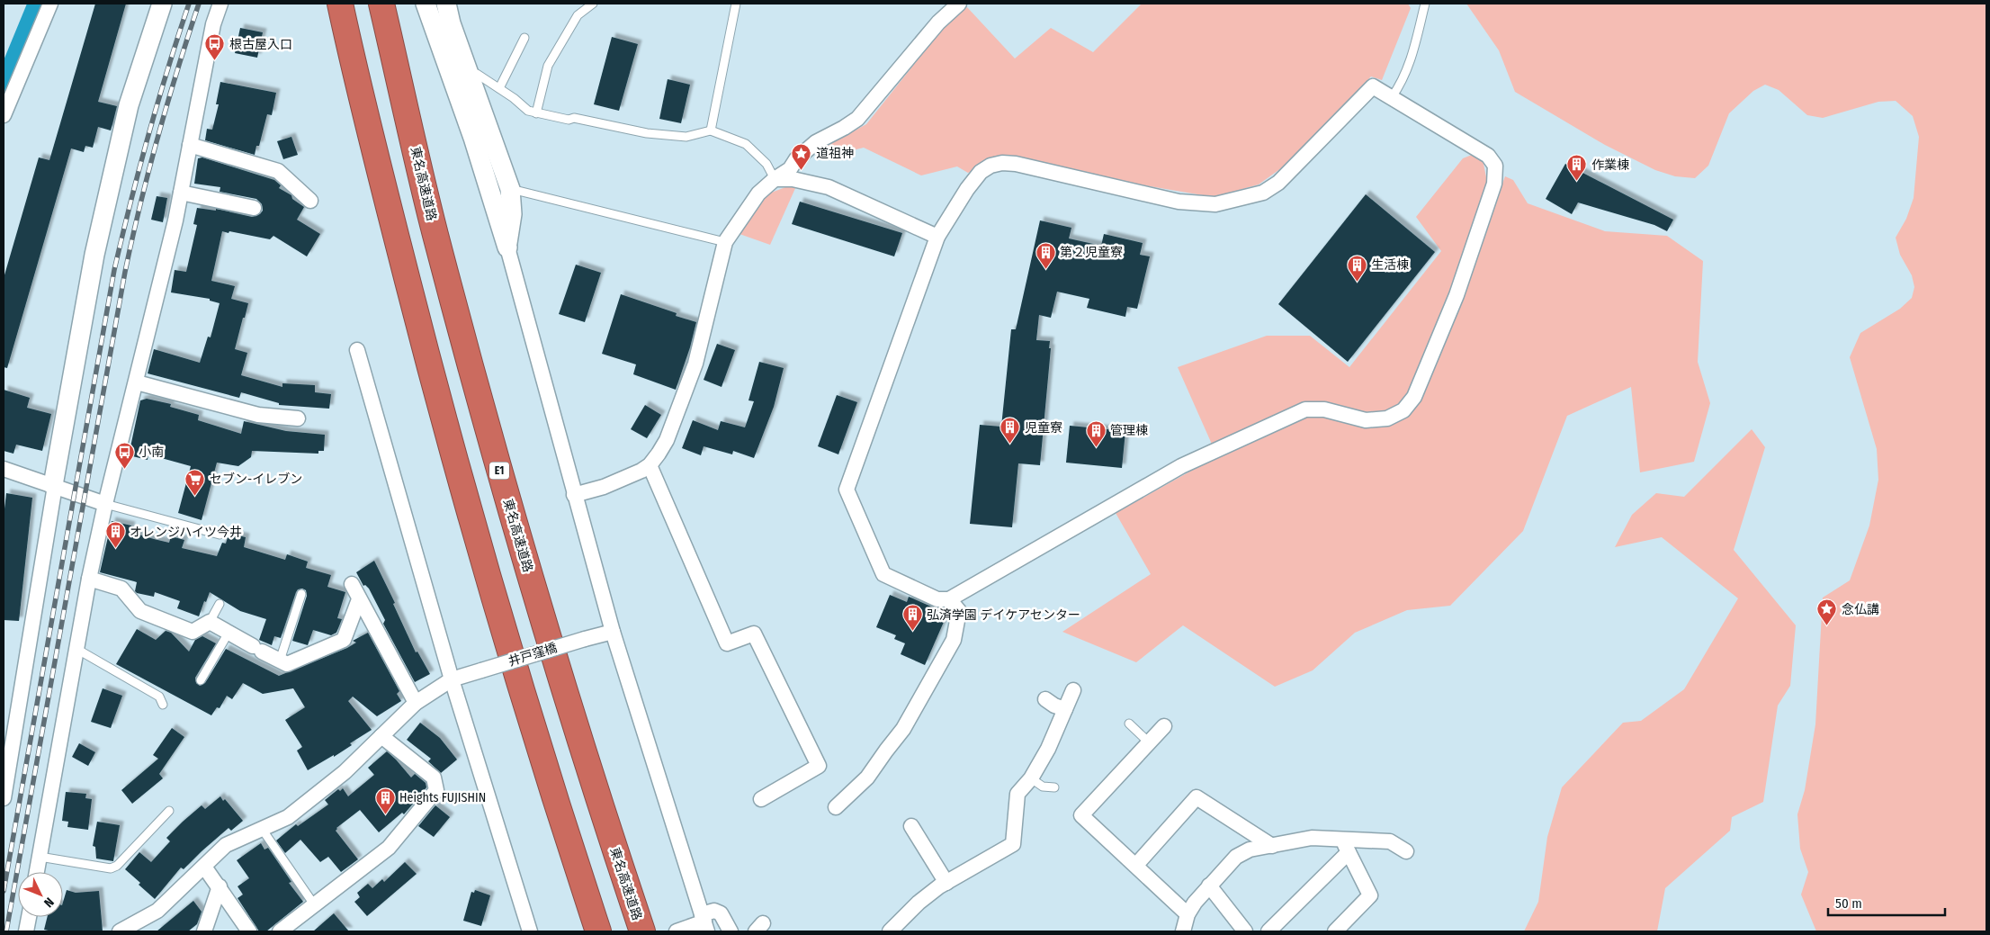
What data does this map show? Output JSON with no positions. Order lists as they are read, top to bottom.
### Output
{
  "streets": {
    "highway": ["東名高速道路", "E1"],
    "street": ["井戸窪橋"]
  },
  "places": {
    "bus stop": ["根古屋入口", "小南"],
    "place": ["道祖神", "念仏講"],
    "building": [
      "作業棟",
      "第２児童寮",
      "生活棟",
      "児童寮",
      "管理棟",
      "オレンジハイツ今井",
      "弘済学園 デイケアセンター",
      "Heights FUJISHIN"
    ],
    "supermarket": ["セブン-イレブン"]
  },
  "scale_bar": "50 m",
  "north": "bottom right"
}
